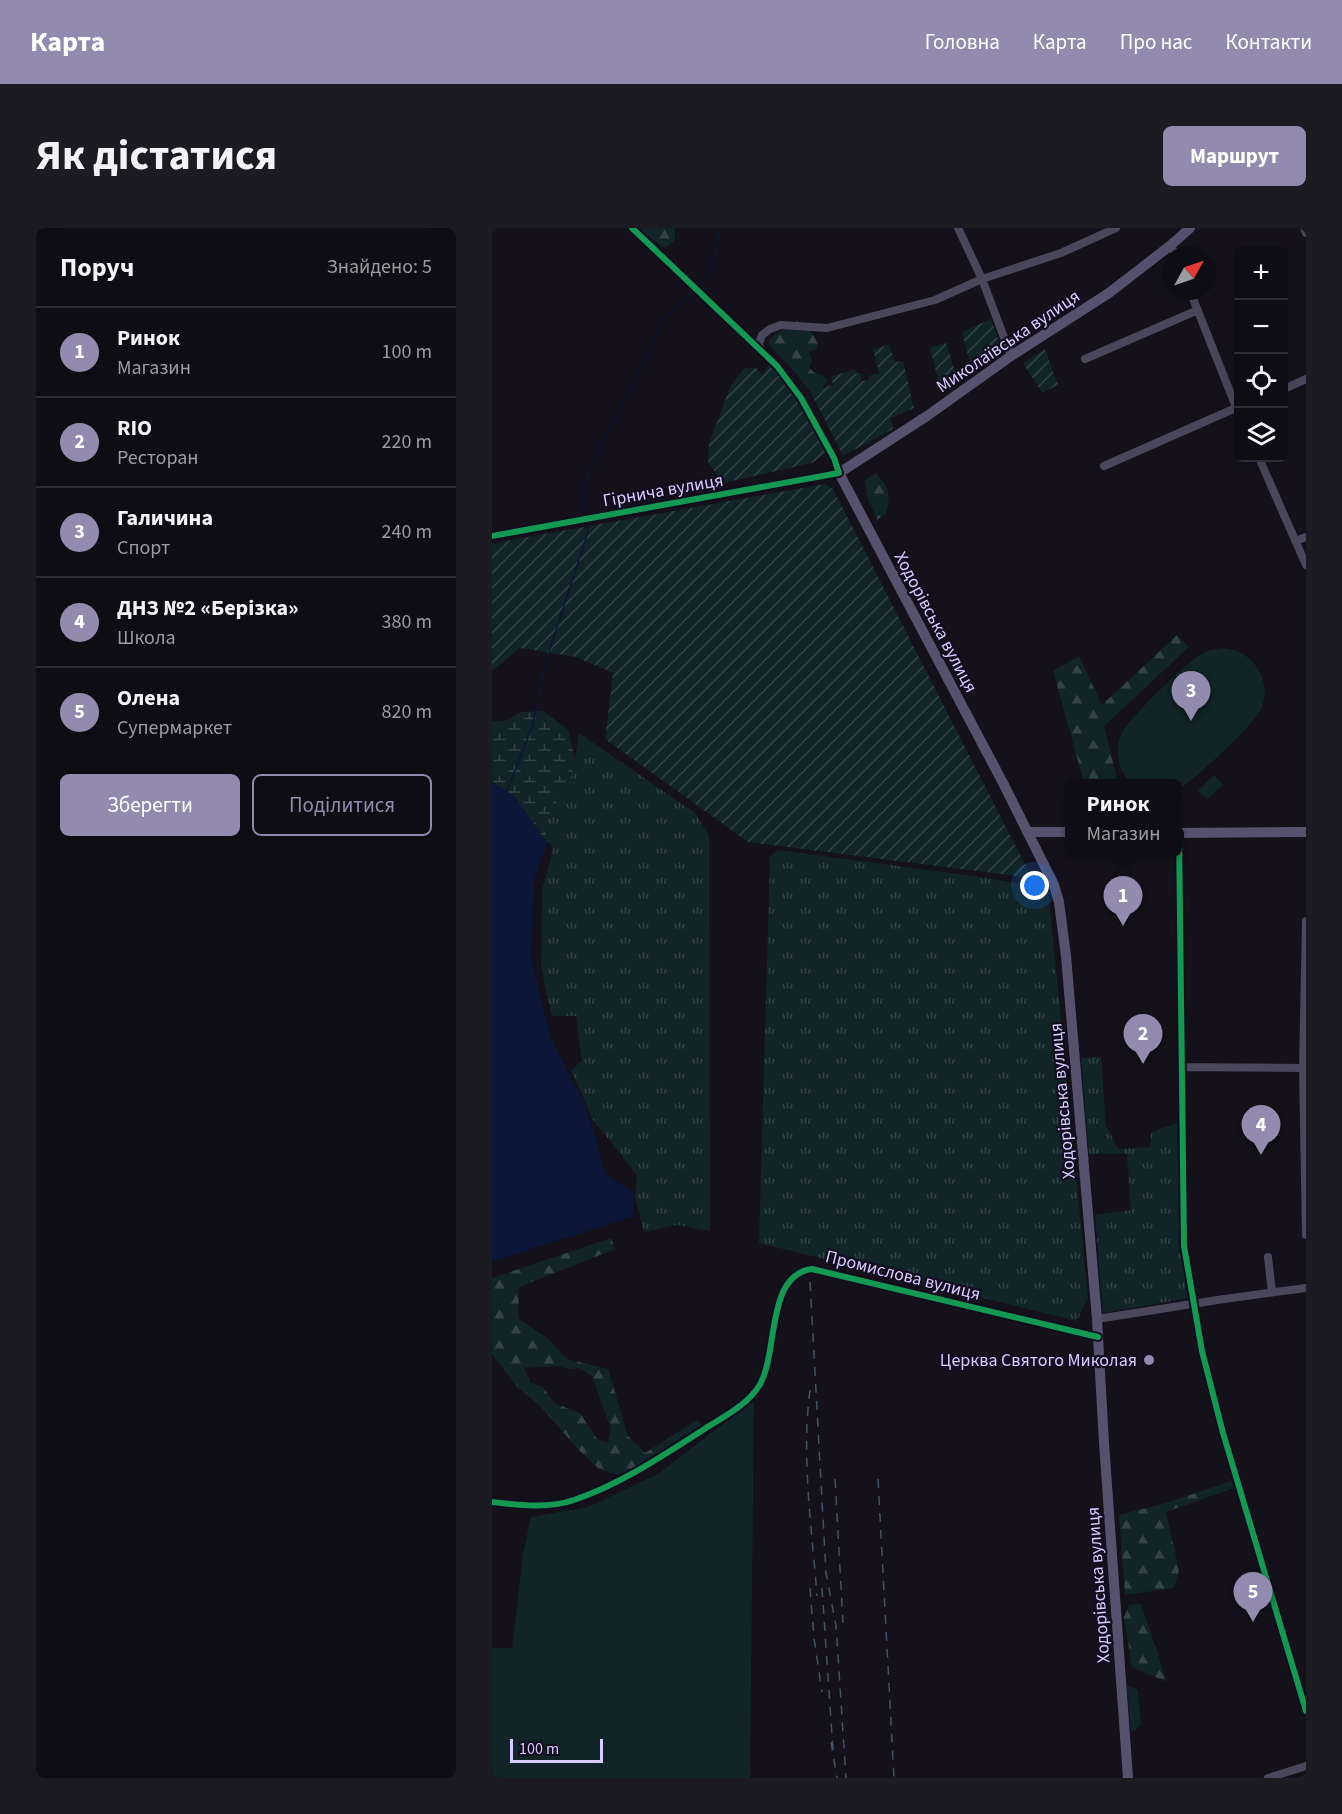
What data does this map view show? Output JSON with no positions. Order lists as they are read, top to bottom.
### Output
{
  "streets": {
    "main road": ["Миколаївська вулиця", "Ходорівська вулиця"],
    "street": ["Гірнича вулиця", "Промислова вулиця"]
  },
  "crossings": [
    ["Миколаївська вулиця", "Гірнича вулиця"],
    ["Миколаївська вулиця", "Ходорівська вулиця"],
    ["Гірнича вулиця", "Ходорівська вулиця"],
    ["Ходорівська вулиця", "Промислова вулиця"]
  ],
  "places": ["Церква Святого Миколая"],
  "scale_bar": "100 m",
  "north": "top right",
  "page": {
    "header": "Карта",
    "nav": [
      "Головна",
      "Карта",
      "Про нас",
      "Контакти"
    ],
    "title": "Як дістатися",
    "buttons": [
      "Маршрут",
      ["Зберегти", "Поділитися"]
    ],
    "heading": ["Поруч", "Знайдено: 5"],
    "map_buttons": ["+", "−"],
    "list": [
      {
        "mark": "1",
        "name": "Ринок",
        "note": "Магазин",
        "value": "100 m"
      },
      {
        "mark": "2",
        "name": "RIO",
        "note": "Ресторан",
        "value": "220 m"
      },
      {
        "mark": "3",
        "name": "Галичина",
        "note": "Спорт",
        "value": "240 m"
      },
      {
        "mark": "4",
        "name": "ДНЗ №2 «Берізка»",
        "note": "Школа",
        "value": "380 m"
      },
      {
        "mark": "5",
        "name": "Олена",
        "note": "Супермаркет",
        "value": "820 m"
      }
    ],
    "pins": [
      "3",
      "1",
      "2",
      "4",
      "5"
    ],
    "popup": ["Ринок", "Магазин"],
    "scale": "100 m"
  }
}
